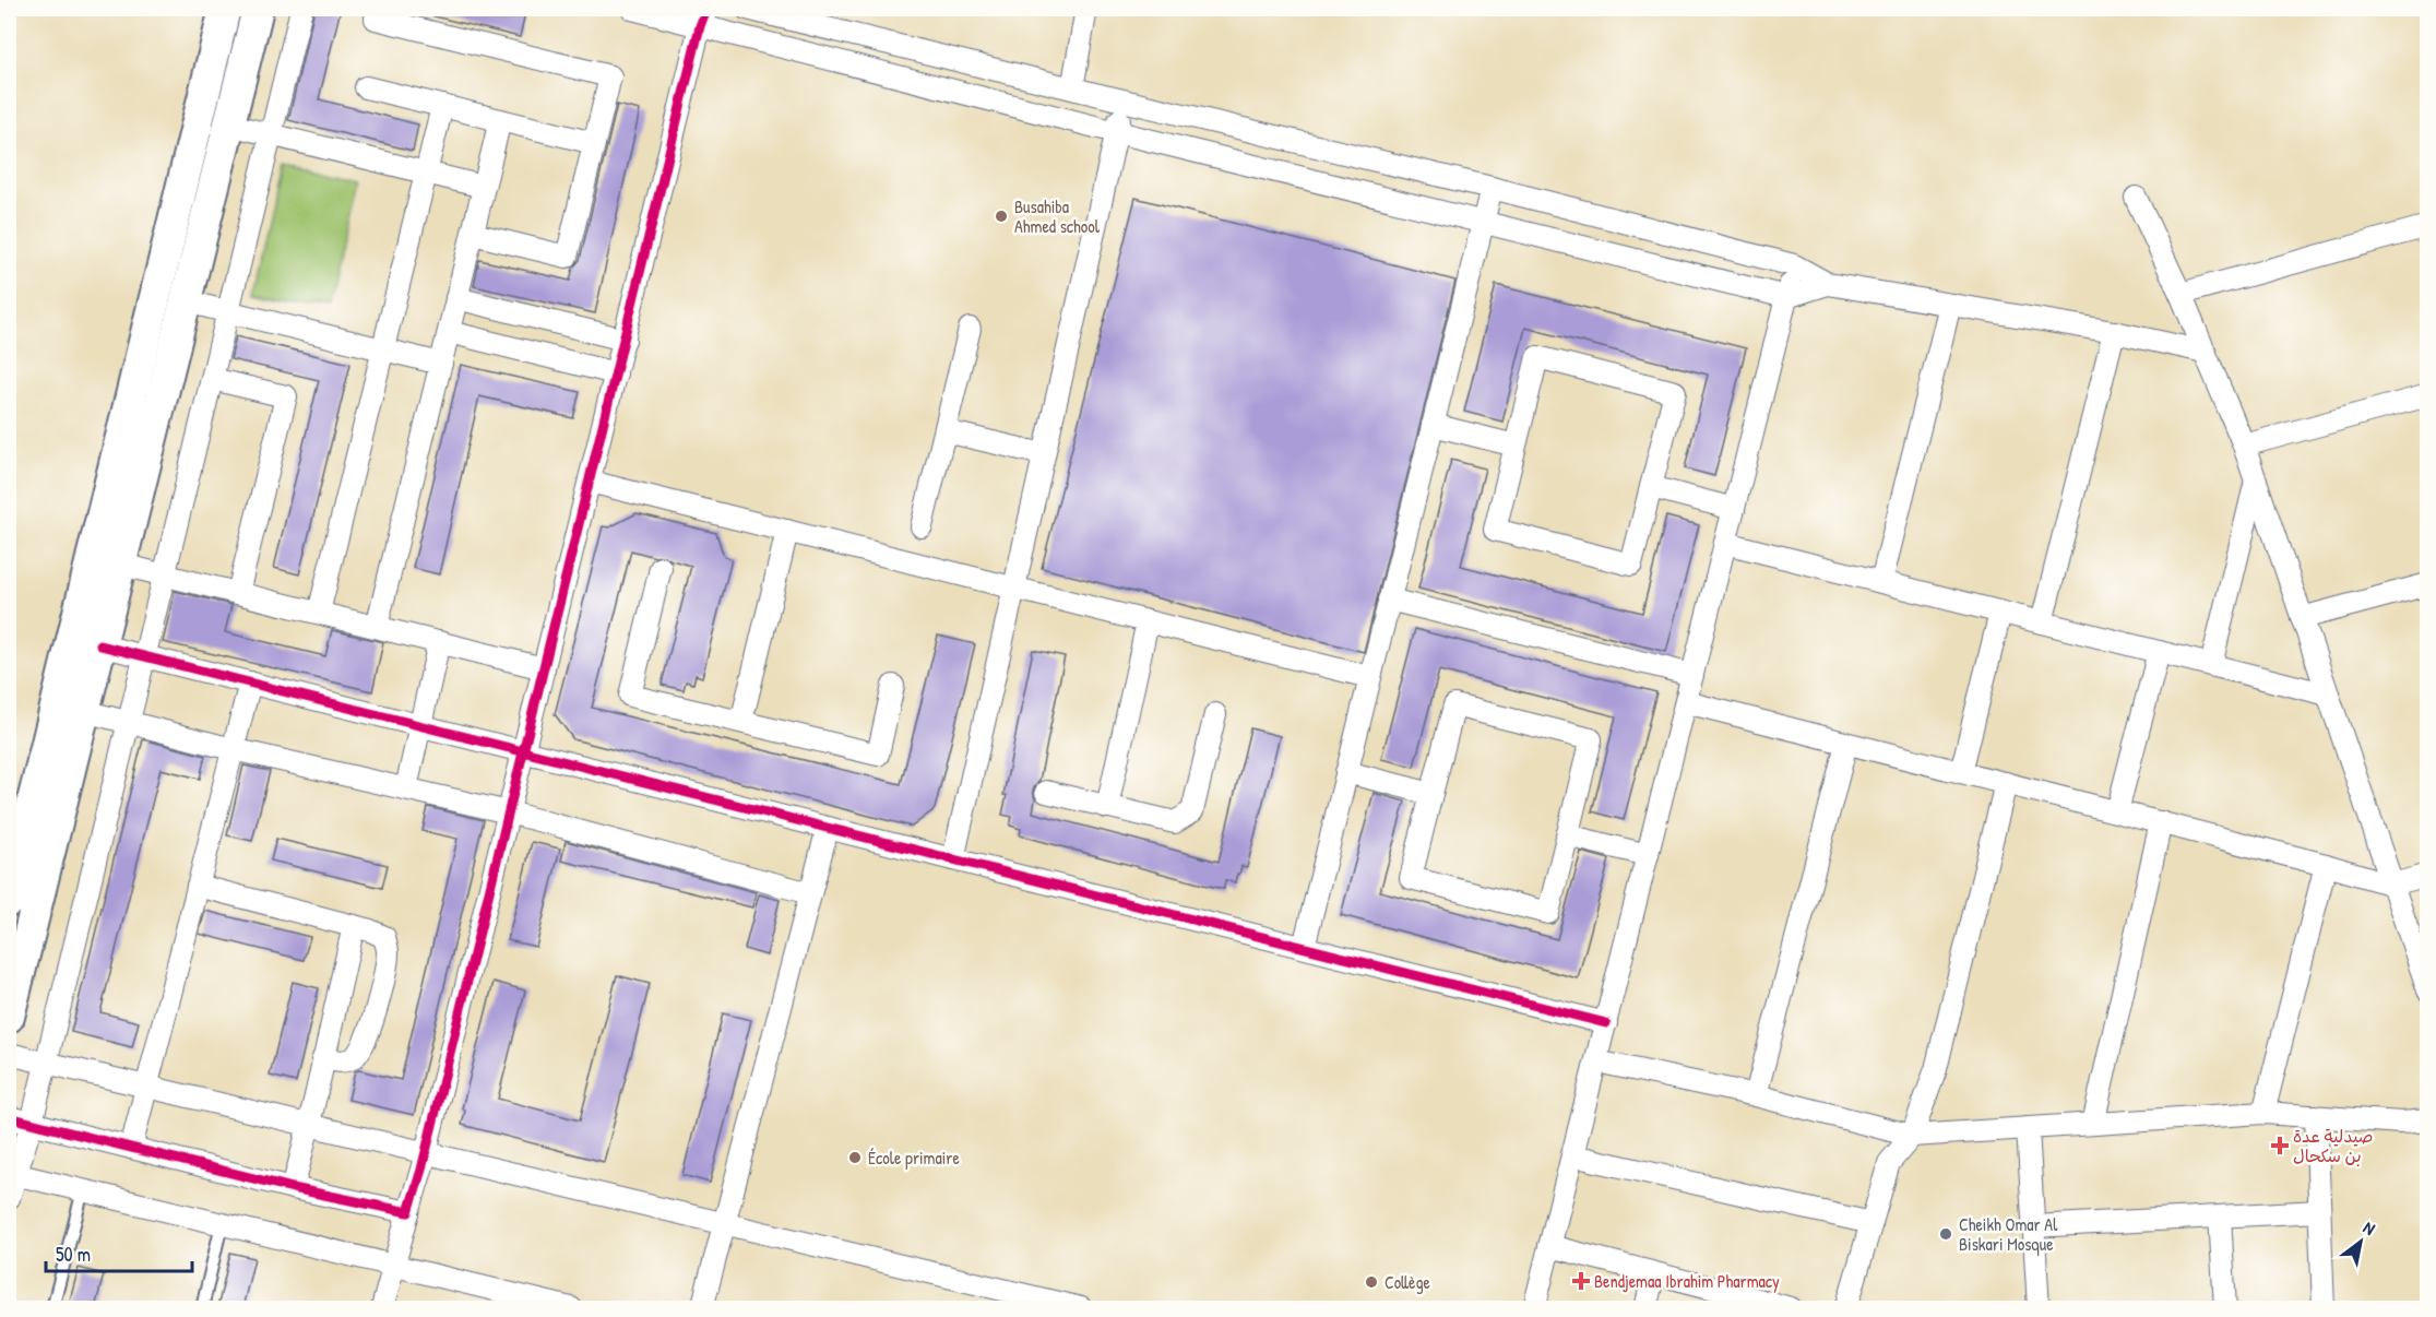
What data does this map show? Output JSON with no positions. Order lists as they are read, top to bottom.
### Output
{
  "places": {
    "other": [
      "Busahiba Ahmed school",
      "École primaire",
      "Cheikh Omar Al Biskari Mosque",
      "Collège"
    ],
    "health": ["صيدلية عدة بن سكحال", "Bendjemaa Ibrahim Pharmacy"]
  },
  "scale_bar": "50 m",
  "north": "top right"
}
